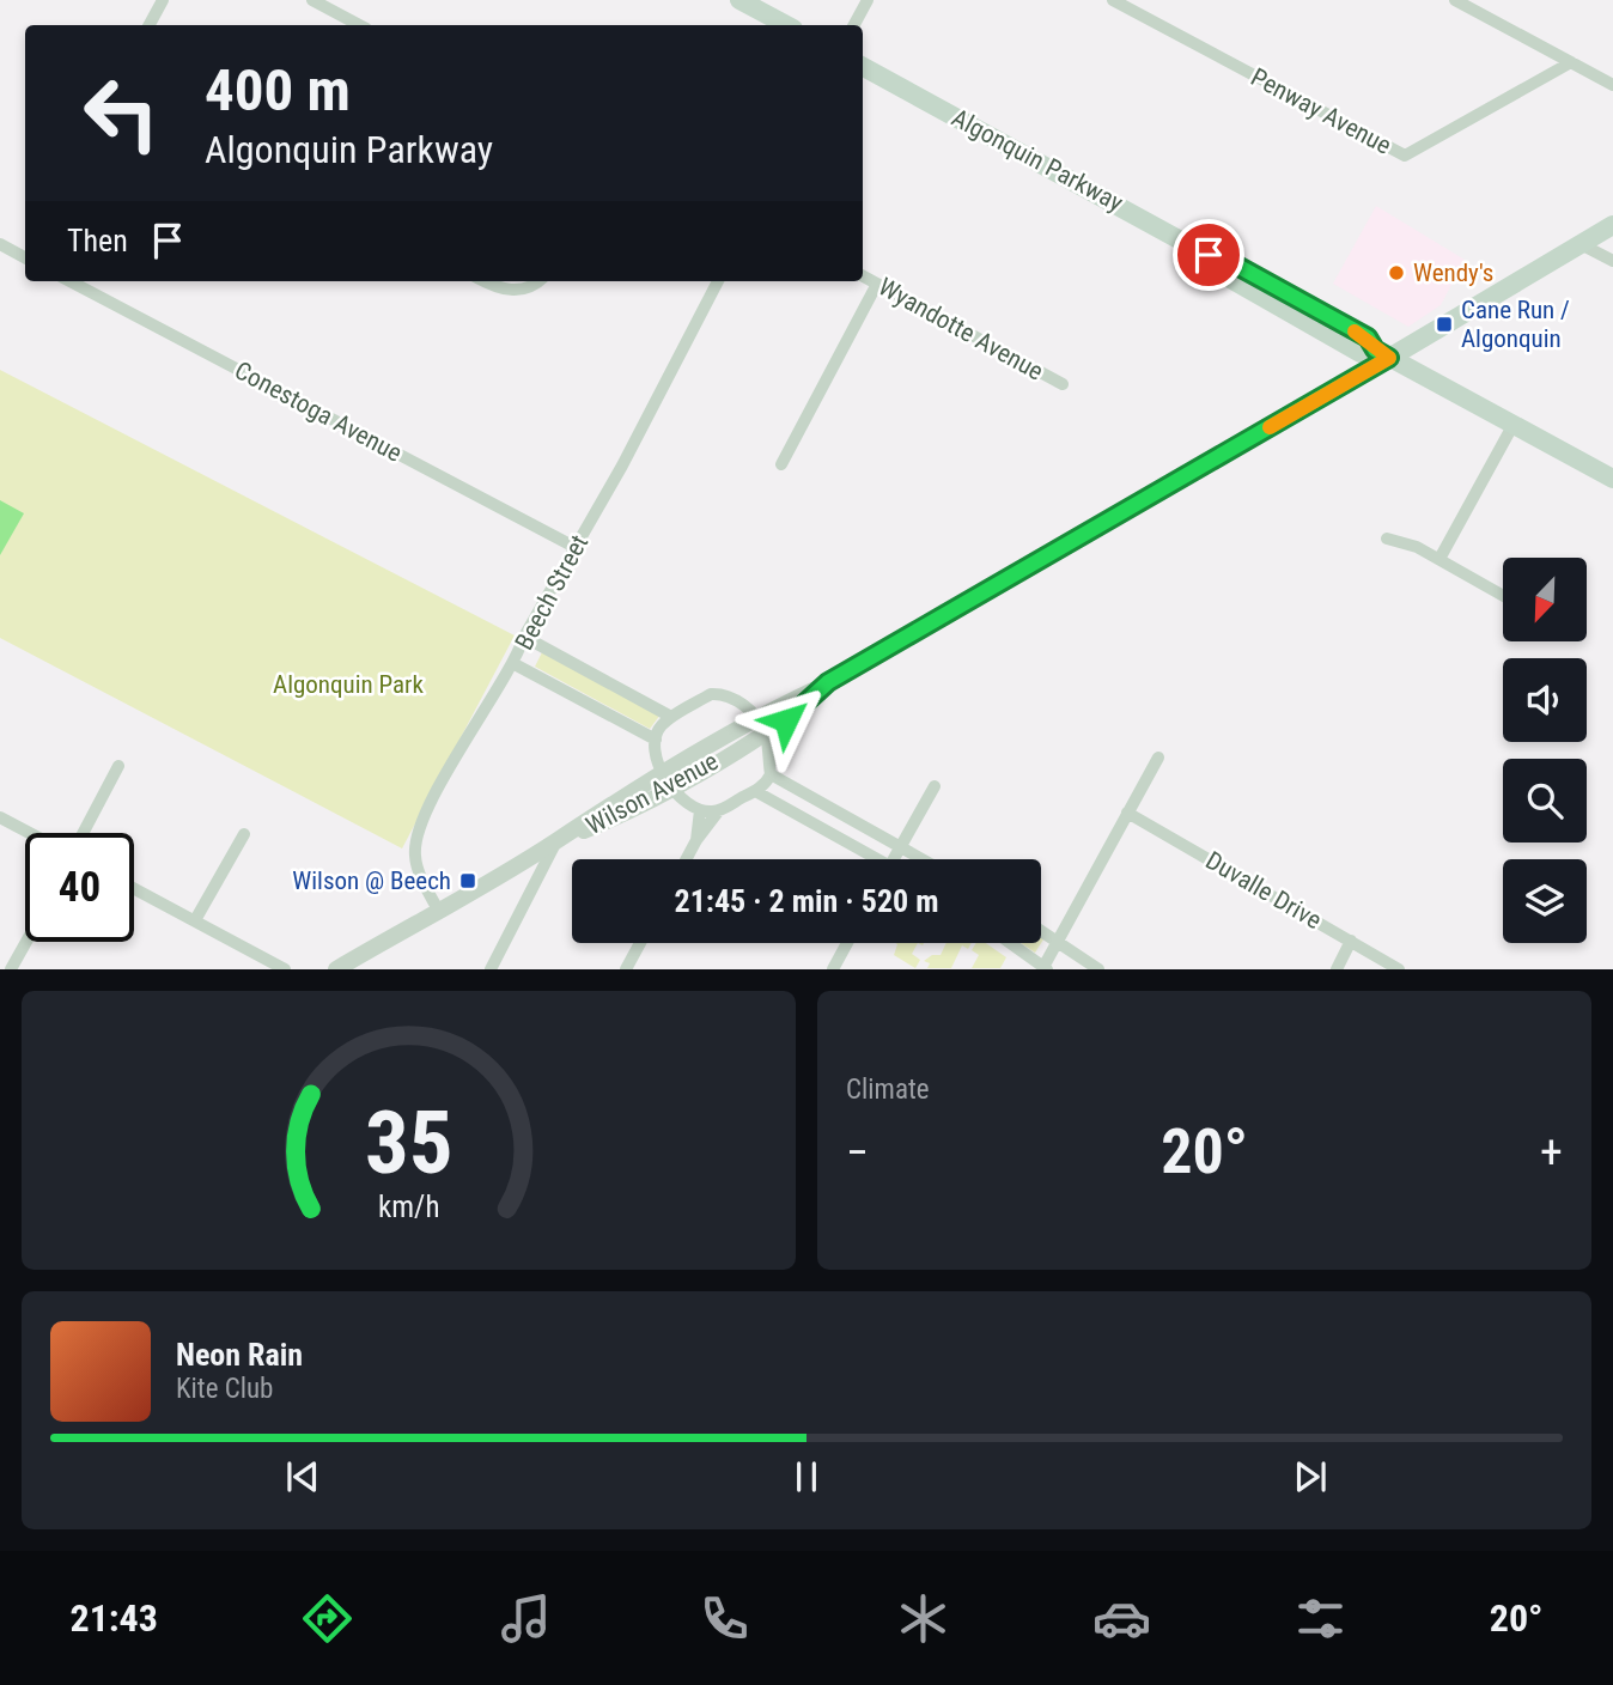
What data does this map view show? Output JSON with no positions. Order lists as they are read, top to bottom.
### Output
{
  "streets": {
    "main road": ["Algonquin Parkway"],
    "street": [
      "Penway Avenue",
      "Wyandotte Avenue",
      "Conestoga Avenue",
      "Beech Street",
      "Wilson Avenue",
      "Duvalle Drive"
    ]
  },
  "crossings": [
    ["Algonquin Parkway", "Wilson Avenue"],
    ["Conestoga Avenue", "Beech Street"],
    ["Beech Street", "Wilson Avenue"]
  ],
  "parks": ["Algonquin Park"],
  "places": {
    "other": ["Wendy's"],
    "transit": ["Cane Run / Algonquin", "Wilson @ Beech"]
  },
  "north": "bottom left",
  "page": {
    "turn": ["400 m", "Algonquin Parkway"],
    "then": "Then",
    "limit": "40",
    "trip": "21:45 · 2 min · 520 m",
    "tile": "Climate",
    "heat": ["−", "20°", "+"],
    "song": ["Neon Rain", "Kite Club"],
    "tabs": ["21:43", "20°"],
    "gauge": ["35", "km/h"]
  }
}
